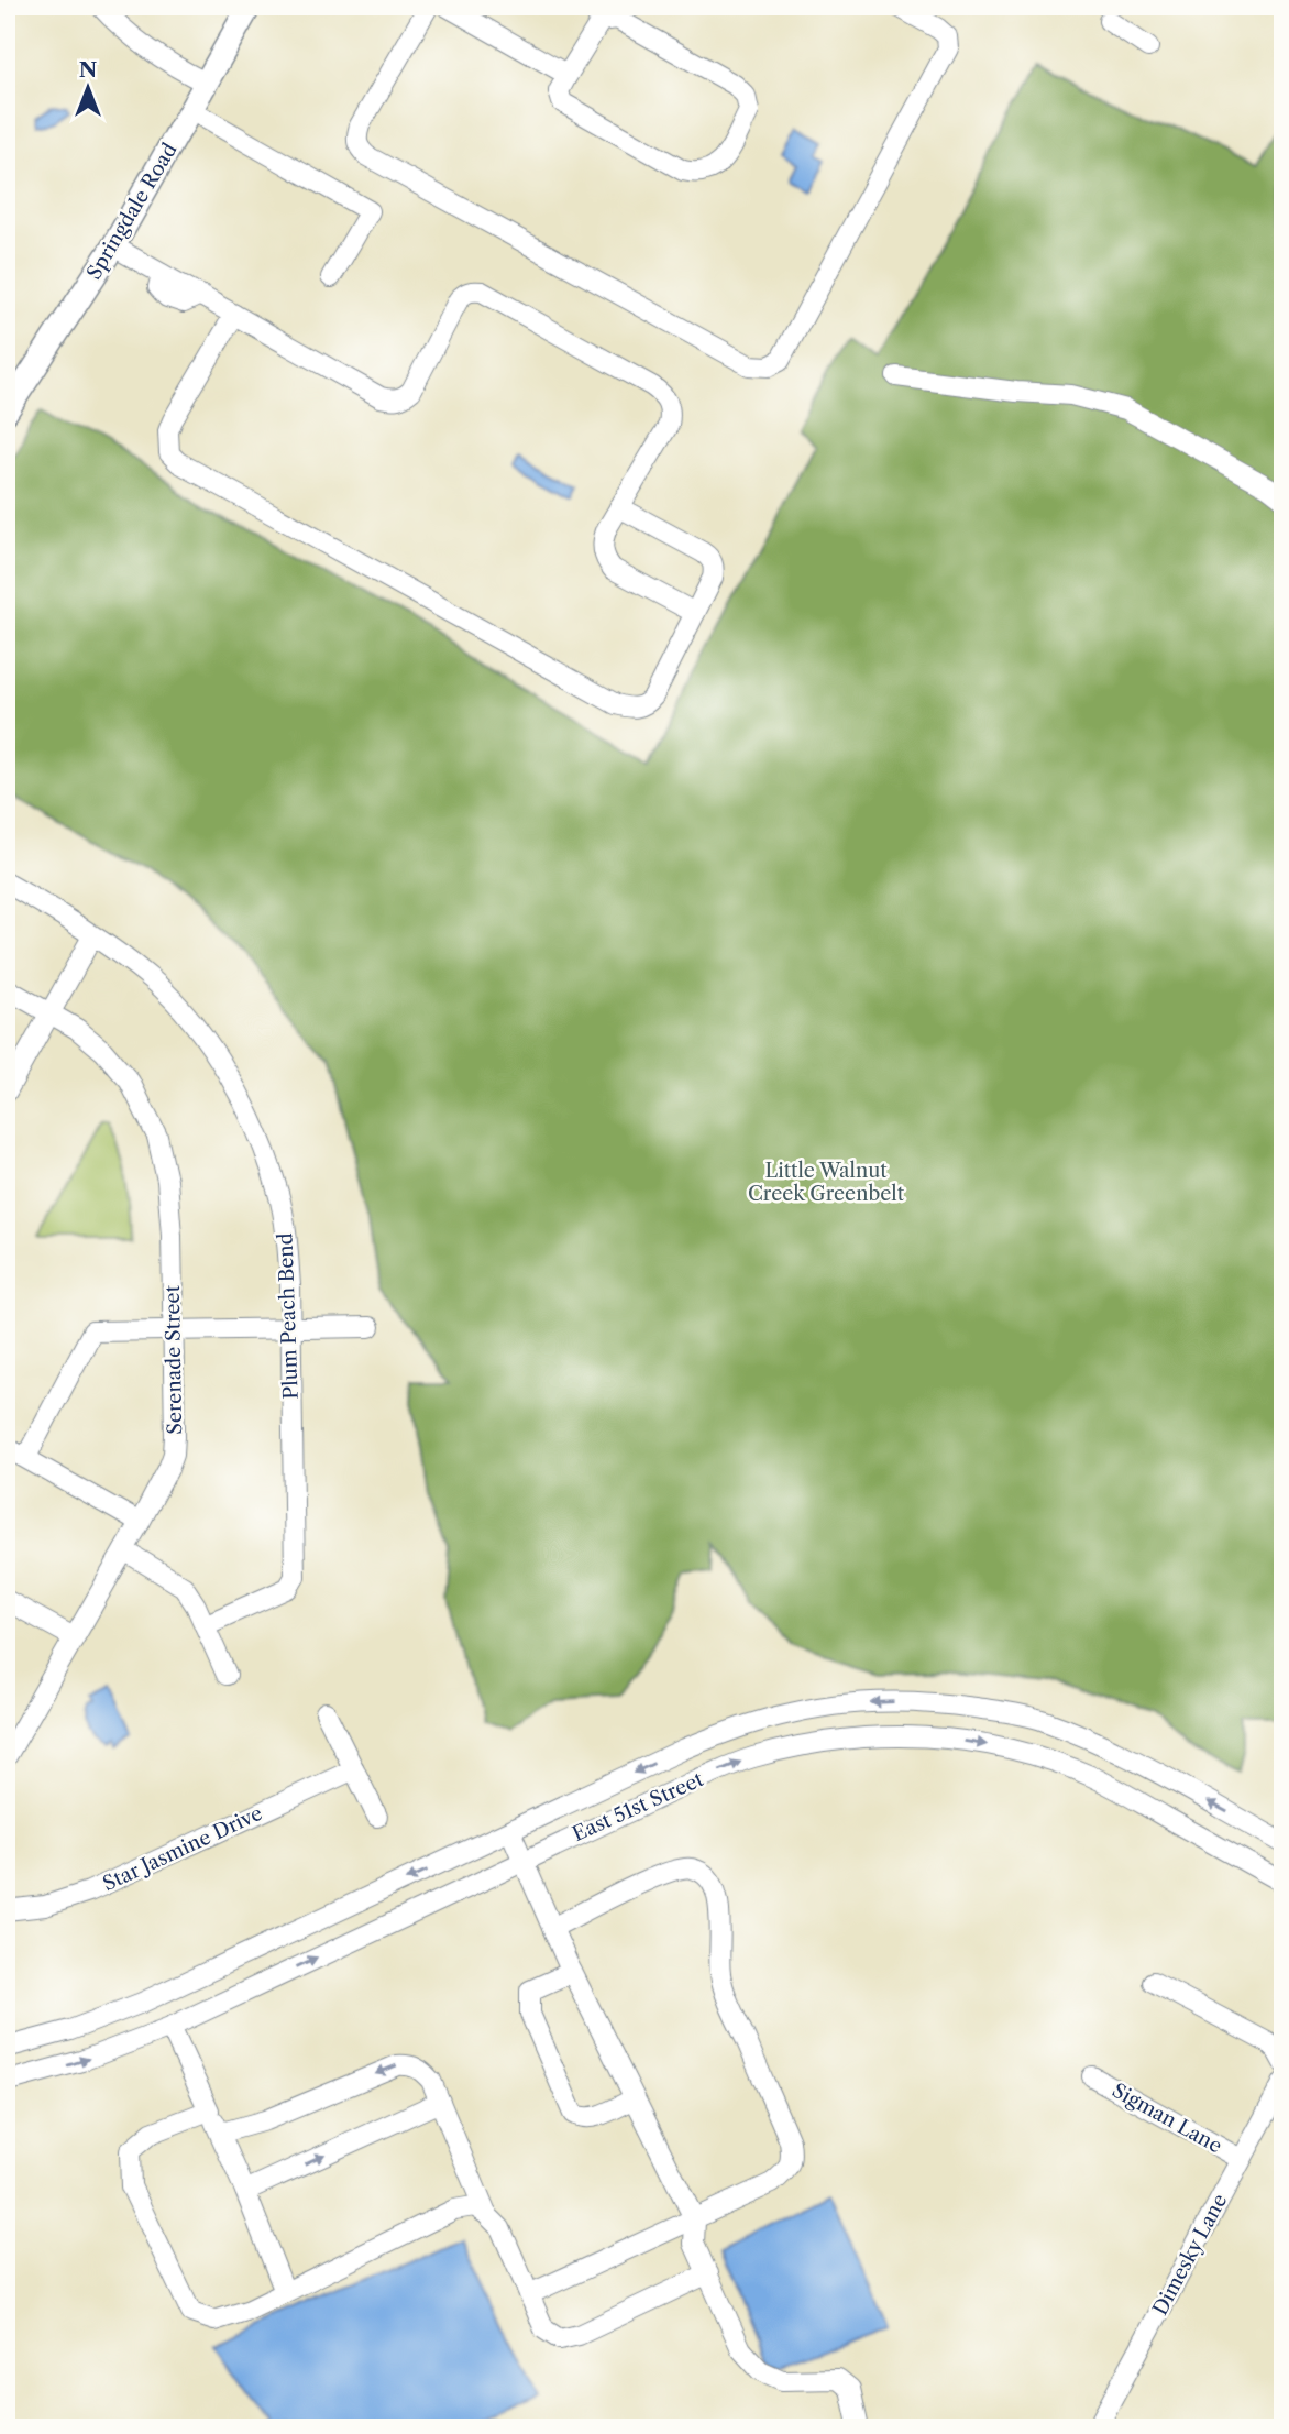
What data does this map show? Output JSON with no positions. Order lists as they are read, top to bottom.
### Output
{
  "streets": {
    "main road": ["Springdale Road"],
    "street": [
      "Plum Peach Bend",
      "Serenade Street",
      "East 51st Street",
      "Star Jasmine Drive",
      "Sigman Lane",
      "Dimesky Lane"
    ]
  },
  "crossings": [
    ["Sigman Lane", "Dimesky Lane"]
  ],
  "parks": ["Little Walnut Creek Greenbelt"],
  "north": "top"
}
